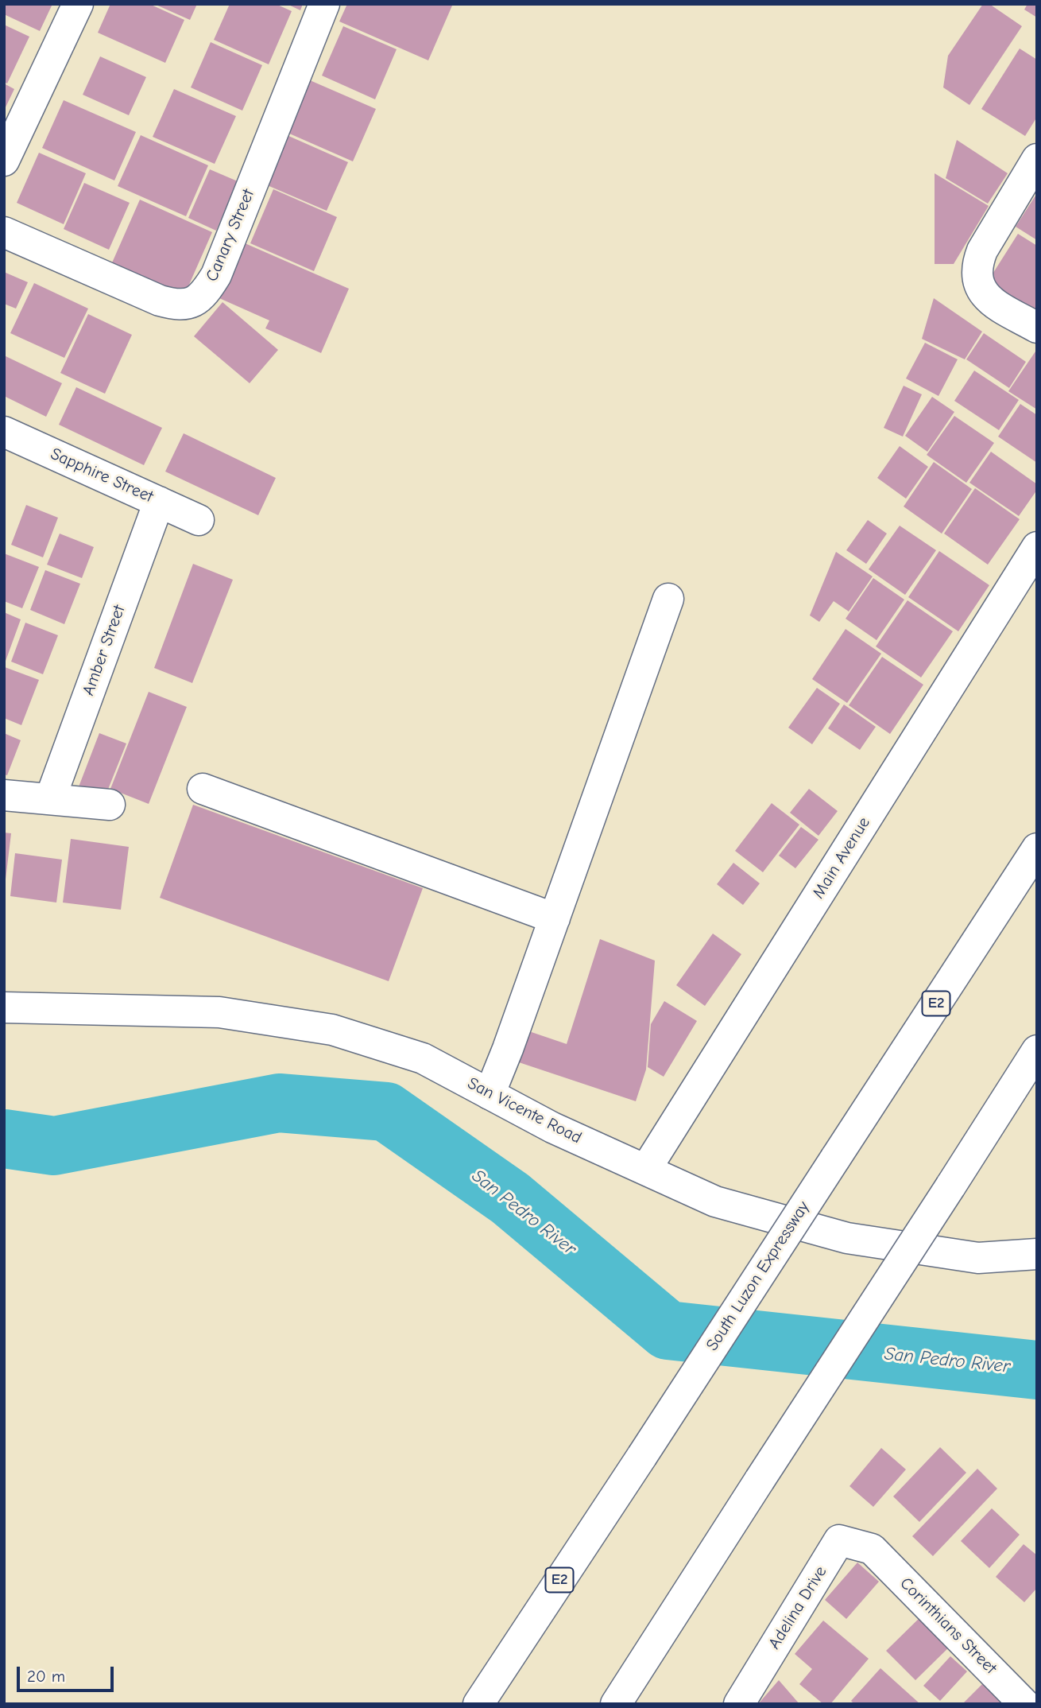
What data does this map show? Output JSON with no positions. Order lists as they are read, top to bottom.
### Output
{
  "streets": {
    "main road": [
      "Canary Street",
      "Sapphire Street",
      "Amber Street",
      "Main Avenue",
      "E2",
      "San Vicente Road",
      "South Luzon Expressway",
      "Adelina Drive",
      "Corinthians Street"
    ]
  },
  "crossings": [
    ["Sapphire Street", "Amber Street"],
    ["Main Avenue", "San Vicente Road"],
    ["Adelina Drive", "Corinthians Street"]
  ],
  "water": ["San Pedro River"],
  "scale_bar": "20 m"
}
